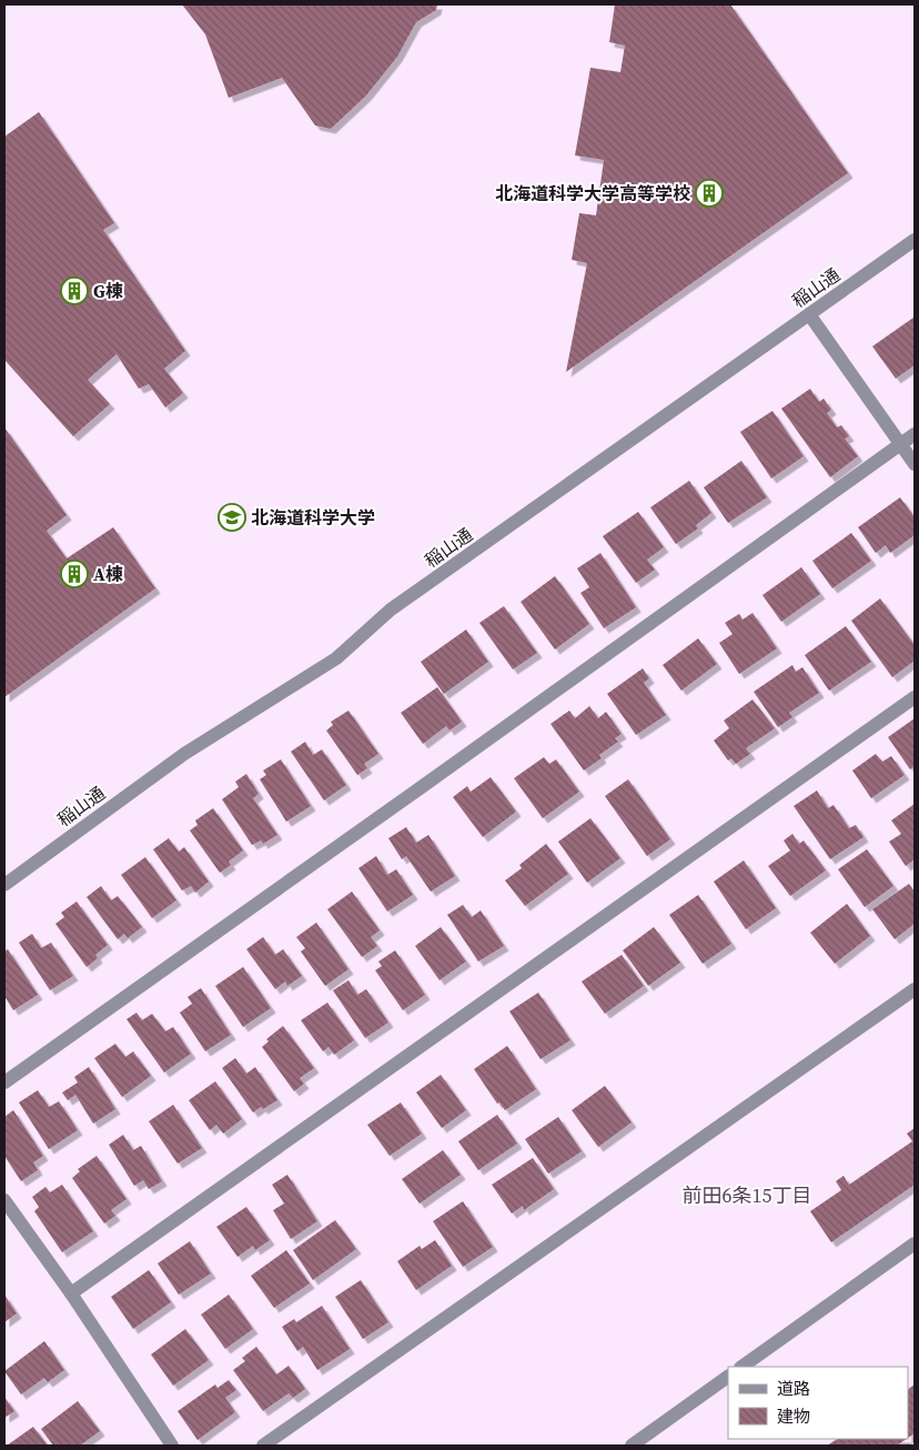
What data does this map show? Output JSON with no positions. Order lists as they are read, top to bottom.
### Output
{
  "streets": {
    "street": ["稲山通"]
  },
  "districts": ["前田6条15丁目"],
  "places": {
    "building": ["北海道科学大学高等学校", "G棟", "A棟"],
    "school or university": ["北海道科学大学"]
  },
  "legend": ["道路", "建物"]
}
